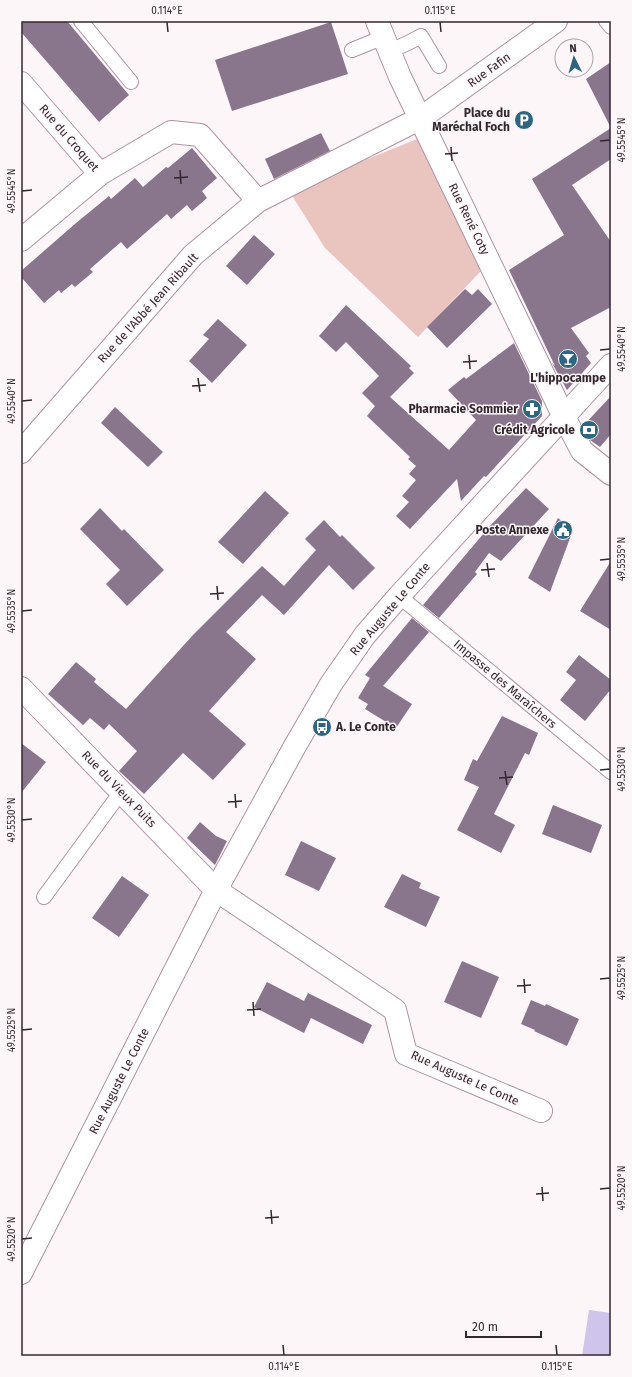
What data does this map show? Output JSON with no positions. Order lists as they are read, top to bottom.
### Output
{
  "streets": {
    "street": [
      "Rue Fafin",
      "Rue du Croquet",
      "Rue René Coty",
      "Rue de l'Abbé Jean Ribault",
      "Rue Auguste Le Conte",
      "Rue du Vieux Puits"
    ],
    "lane": ["Impasse des Maraîchers"]
  },
  "crossings": [
    ["Rue Fafin", "Rue René Coty"],
    ["Rue Fafin", "Rue de l'Abbé Jean Ribault"],
    ["Rue René Coty", "Rue de l'Abbé Jean Ribault"],
    ["Rue René Coty", "Rue Auguste Le Conte"],
    ["Rue Auguste Le Conte", "Impasse des Maraîchers"],
    ["Rue Auguste Le Conte", "Rue du Vieux Puits"]
  ],
  "places": {
    "parking": ["Place du Maréchal Foch"],
    "bar": ["L'hippocampe"],
    "pharmacy": ["Pharmacie Sommier"],
    "bank": ["Crédit Agricole"],
    "public building": ["Poste Annexe"],
    "bus stop": ["A. Le Conte"]
  },
  "scale_bar": "20 m",
  "north": "top",
  "coordinates": [
    "0.114°E",
    "0.115°E",
    "49.5545°N",
    "49.5540°N",
    "49.5535°N",
    "49.5530°N",
    "49.5525°N",
    "49.5520°N"
  ]
}
